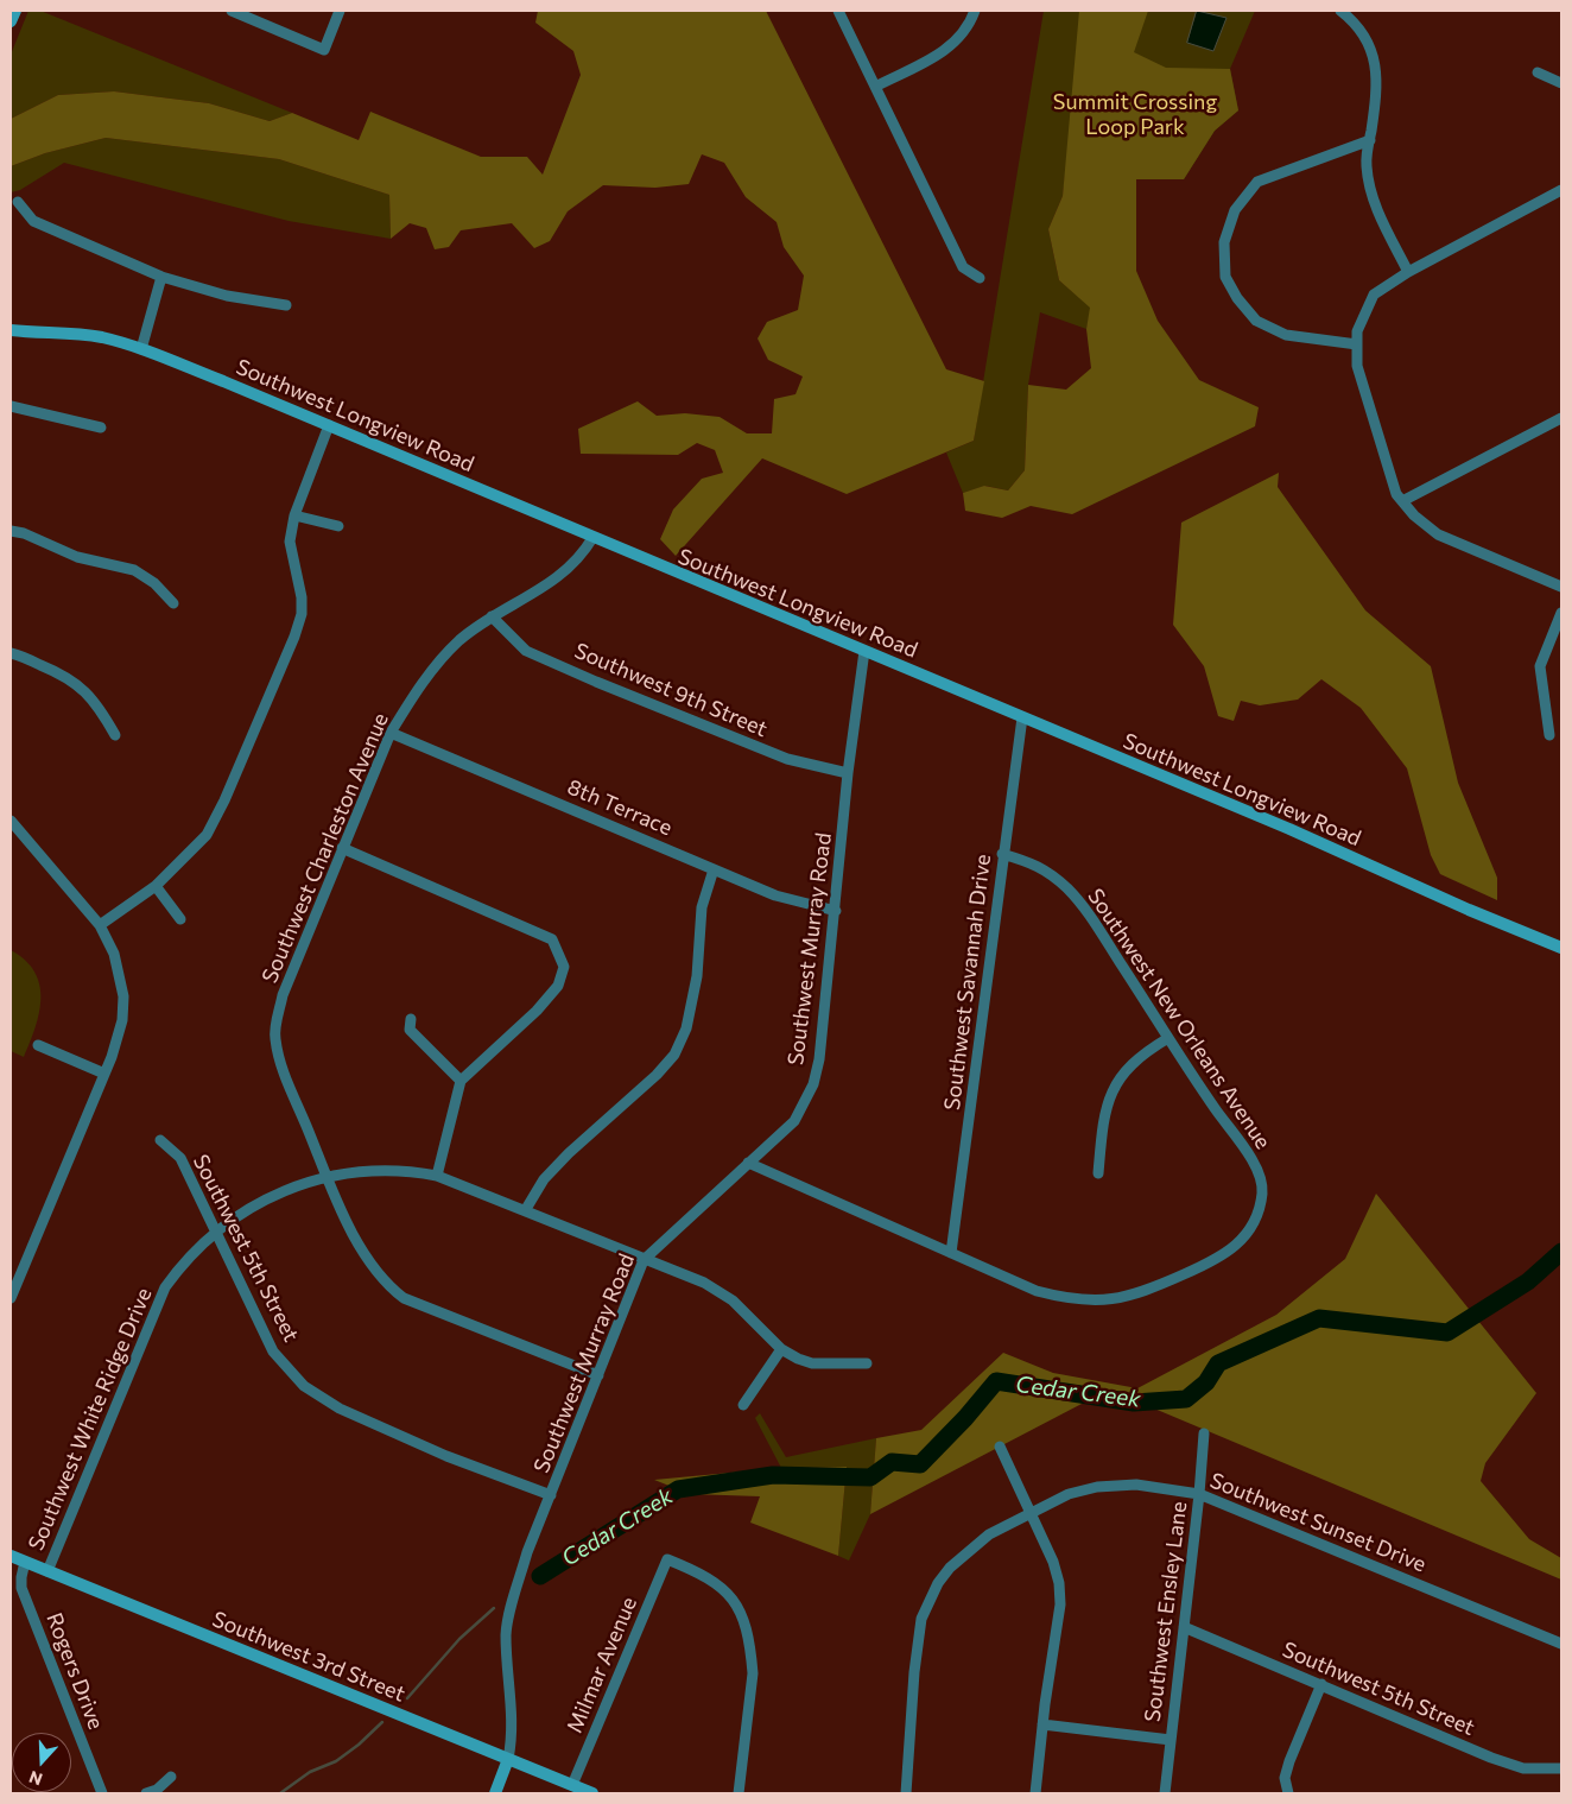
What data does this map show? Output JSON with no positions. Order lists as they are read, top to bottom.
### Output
{
  "streets": {
    "street": [
      "Southwest Longview Road",
      "Southwest 9th Street",
      "8th Terrace",
      "Southwest Charleston Avenue",
      "Southwest Murray Road",
      "Southwest Savannah Drive",
      "Southwest New Orleans Avenue",
      "Southwest 5th Street",
      "Southwest White Ridge Drive",
      "Southwest Sunset Drive",
      "Southwest Ensley Lane",
      "Southwest 3rd Street",
      "Milmar Avenue",
      "Rogers Drive"
    ]
  },
  "crossings": [
    ["Southwest Longview Road", "Southwest Charleston Avenue"],
    ["Southwest Longview Road", "Southwest Murray Road"],
    ["Southwest Longview Road", "Southwest Savannah Drive"],
    ["Southwest 9th Street", "Southwest Charleston Avenue"],
    ["Southwest 9th Street", "Southwest Murray Road"],
    ["8th Terrace", "Southwest Charleston Avenue"],
    ["8th Terrace", "Southwest Murray Road"],
    ["Southwest Charleston Avenue", "Southwest Murray Road"],
    ["Southwest Charleston Avenue", "Southwest White Ridge Drive"],
    ["Southwest Murray Road", "Southwest New Orleans Avenue"],
    ["Southwest Murray Road", "Southwest 5th Street"],
    ["Southwest Murray Road", "Southwest White Ridge Drive"],
    ["Southwest Murray Road", "Southwest 3rd Street"],
    ["Southwest Savannah Drive", "Southwest New Orleans Avenue"],
    ["Southwest 5th Street", "Southwest White Ridge Drive"],
    ["Southwest 5th Street", "Southwest Ensley Lane"],
    ["Southwest White Ridge Drive", "Southwest 3rd Street"],
    ["Southwest Sunset Drive", "Southwest Ensley Lane"],
    ["Southwest 3rd Street", "Milmar Avenue"],
    ["Southwest 3rd Street", "Rogers Drive"]
  ],
  "water": ["Cedar Creek"],
  "parks": ["Summit Crossing Loop Park"],
  "north": "bottom"
}
